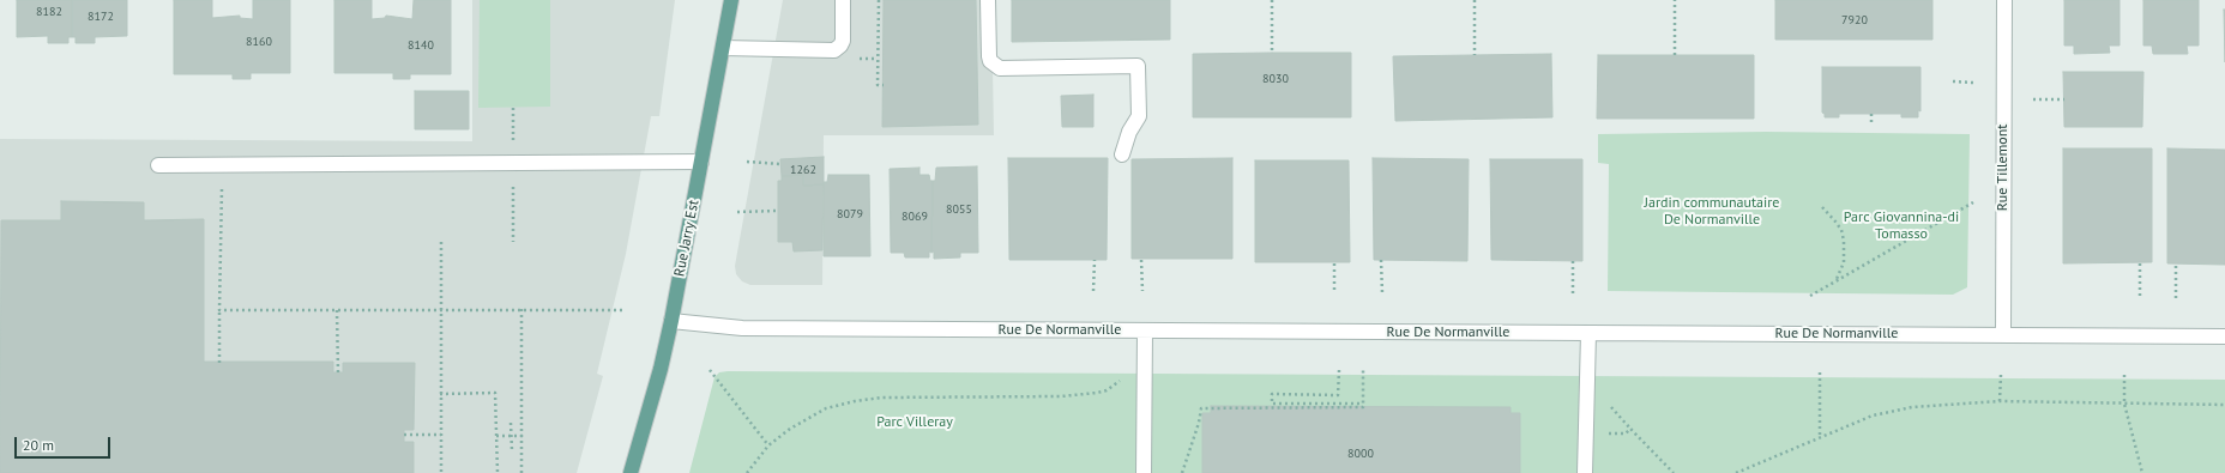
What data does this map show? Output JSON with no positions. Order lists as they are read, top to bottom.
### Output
{
  "streets": {
    "main road": ["Rue Jarry Est"],
    "street": ["Rue Tillemont", "Rue De Normanville"]
  },
  "crossings": [
    ["Rue Tillemont", "Rue De Normanville"],
    ["Rue Jarry Est", "Rue De Normanville"]
  ],
  "parks": ["Jardin communautaire De Normanville", "Parc Giovannina-di Tomasso", "Parc Villeray"],
  "house_numbers": [
    "8182",
    "8172",
    "7920",
    "8160",
    "8140",
    "8030",
    "1262",
    "8055",
    "8079",
    "8069",
    "8000"
  ],
  "scale_bar": "20 m"
}
